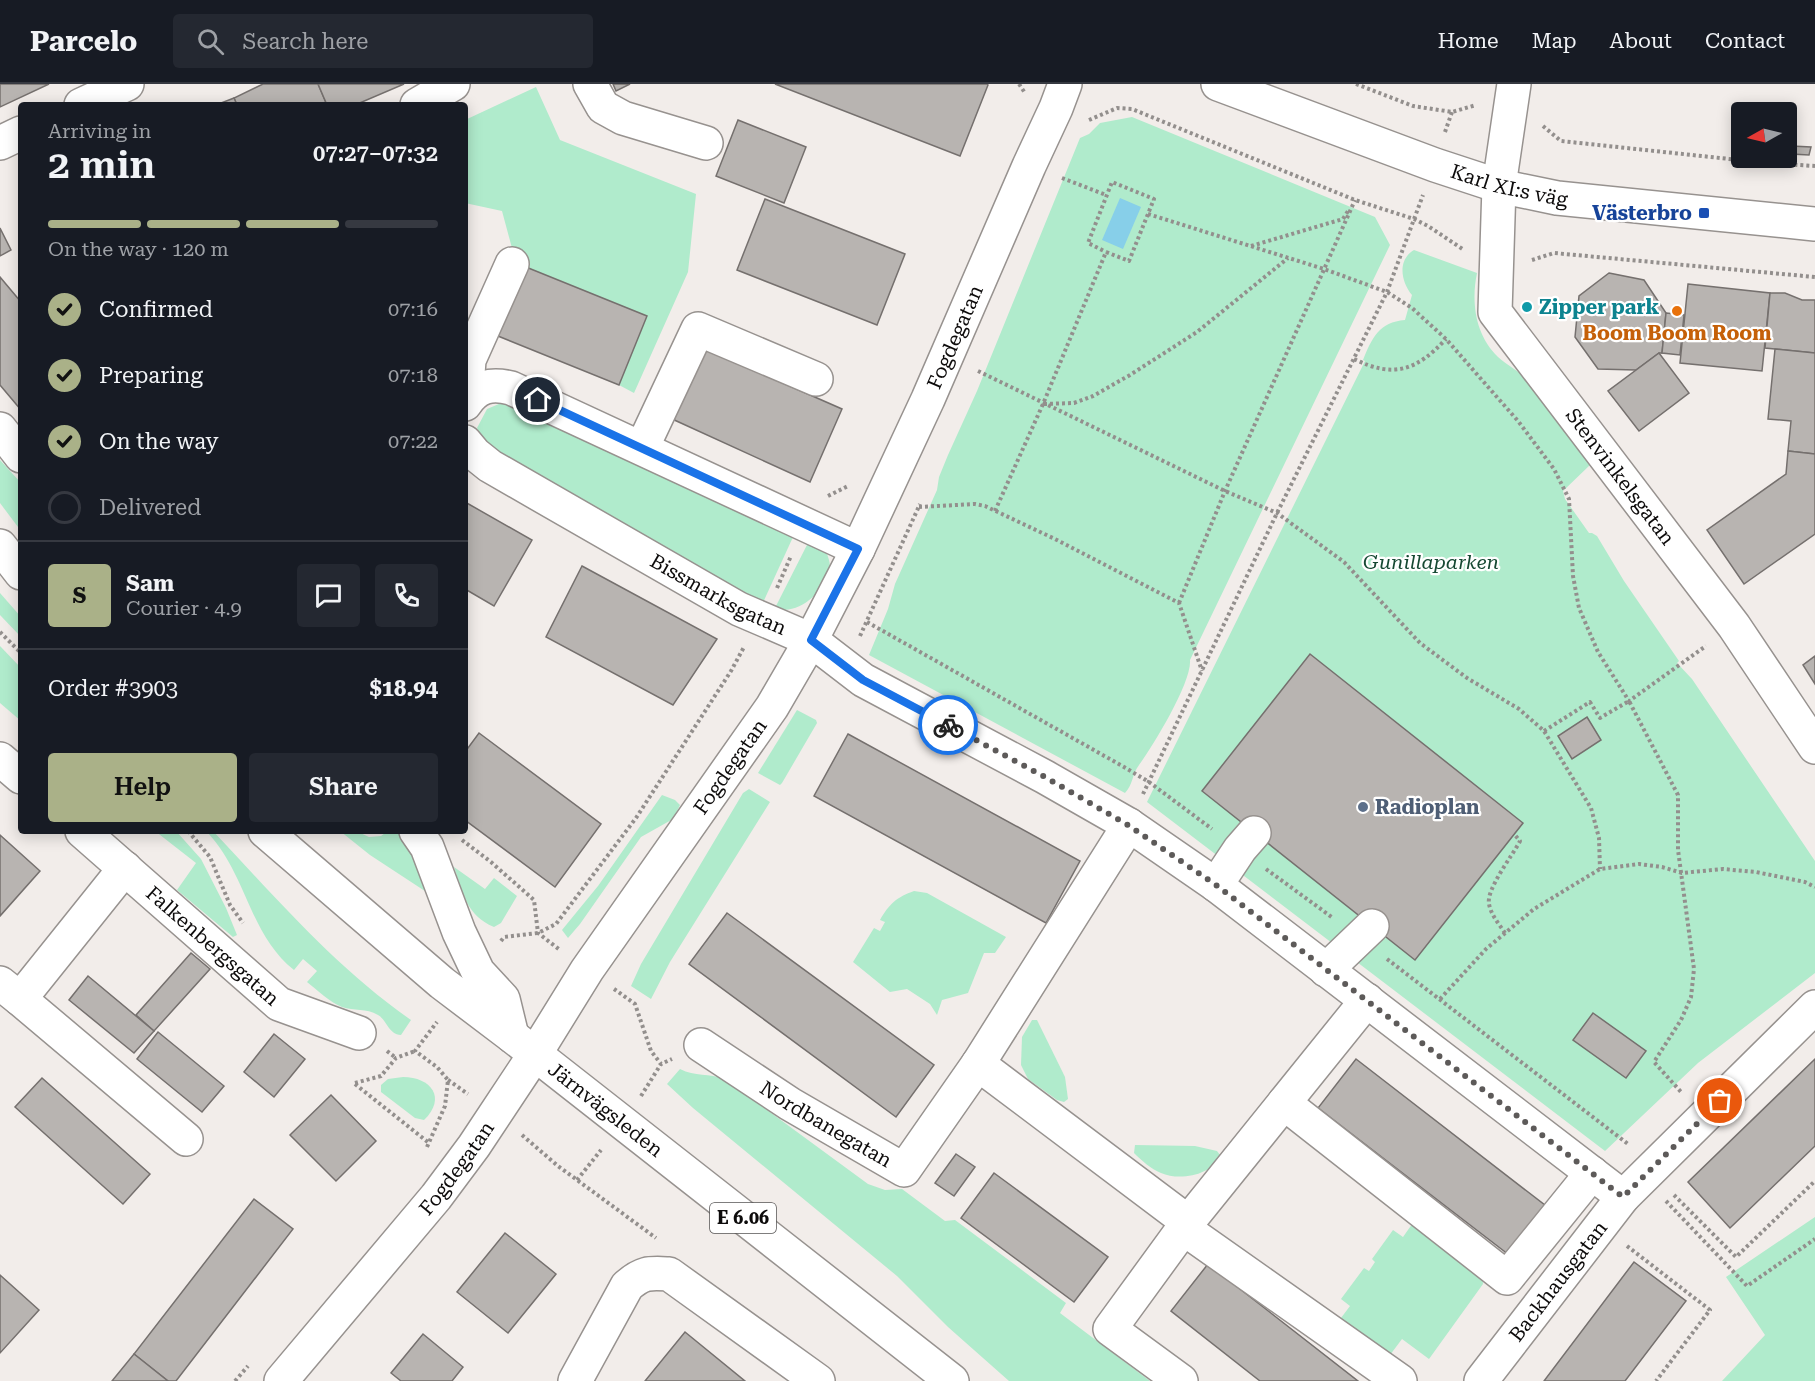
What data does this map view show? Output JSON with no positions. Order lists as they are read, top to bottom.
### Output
{
  "streets": {
    "main road": [
      "Karl XI:s väg",
      "Fogdegatan",
      "Stenvinkelsgatan",
      "Bissmarksgatan",
      "Falkenbergsgatan",
      "Järnvägsleden",
      "Nordbanegatan",
      "E 6.06",
      "Backhausgatan"
    ]
  },
  "crossings": [
    ["Karl XI:s väg", "Stenvinkelsgatan"],
    ["Fogdegatan", "Bissmarksgatan"],
    ["Fogdegatan", "Järnvägsleden"],
    ["Bissmarksgatan", "Nordbanegatan"],
    ["Bissmarksgatan", "Backhausgatan"]
  ],
  "parks": ["Gunillaparken"],
  "places": {
    "transit": ["Västerbro"],
    "other": ["Zipper park", "Boom Boom Room", "Radioplan"]
  },
  "north": "left",
  "page": {
    "header": "Parcelo",
    "search": "Search here",
    "nav": [
      "Home",
      "Map",
      "About",
      "Contact"
    ],
    "heading": ["2 min", "Arriving in", "07:27–07:32"],
    "panel": [
      "Sam",
      "Courier · 4.9",
      "Order #3903",
      "$18.94"
    ],
    "bar": "On the way · 120 m",
    "list": [
      ["Confirmed", "07:16"],
      ["Preparing", "07:18"],
      ["On the way", "07:22"],
      "Delivered"
    ],
    "round": "S",
    "buttons": ["Help", "Share"]
  }
}
